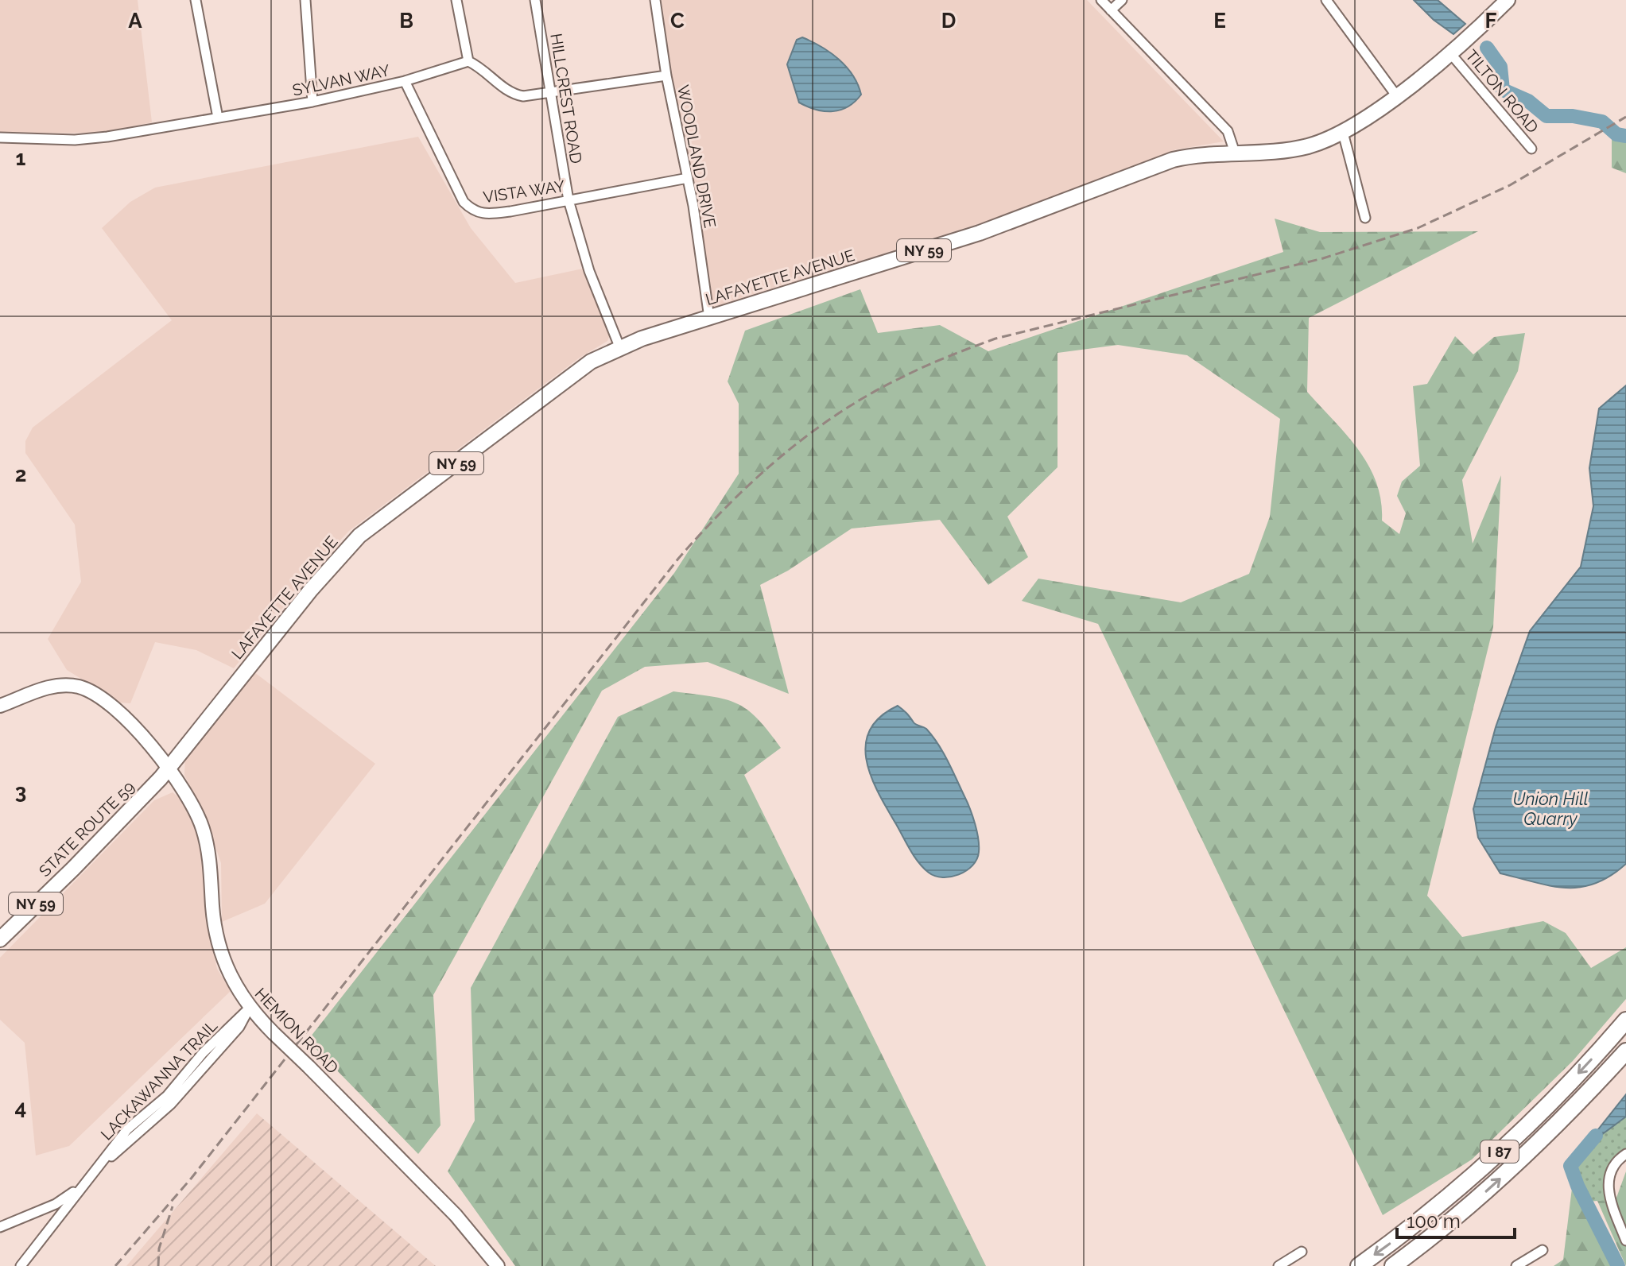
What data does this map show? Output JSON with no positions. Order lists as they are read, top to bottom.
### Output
{
  "streets": {
    "highway": ["I 87"],
    "main road": ["NY 59", "LAFAYETTE AVENUE", "STATE ROUTE 59"],
    "street": [
      "SYLVAN WAY",
      "TILTON ROAD",
      "HILLCREST ROAD",
      "WOODLAND DRIVE",
      "VISTA WAY",
      "HEMION ROAD",
      "LACKAWANNA TRAIL"
    ]
  },
  "crossings": [
    ["SYLVAN WAY", "VISTA WAY"],
    ["TILTON ROAD", "LAFAYETTE AVENUE"],
    ["HILLCREST ROAD", "VISTA WAY"],
    ["HILLCREST ROAD", "LAFAYETTE AVENUE"],
    ["WOODLAND DRIVE", "VISTA WAY"],
    ["WOODLAND DRIVE", "LAFAYETTE AVENUE"],
    ["LAFAYETTE AVENUE", "STATE ROUTE 59"],
    ["LAFAYETTE AVENUE", "HEMION ROAD"],
    ["STATE ROUTE 59", "HEMION ROAD"],
    ["HEMION ROAD", "LACKAWANNA TRAIL"]
  ],
  "water": ["Union Hill Quarry"],
  "scale_bar": "100 m",
  "grid": {
    "columns": [
      "A",
      "B",
      "C",
      "D",
      "E",
      "F"
    ],
    "rows": [
      "1",
      "2",
      "3",
      "4"
    ]
  }
}
